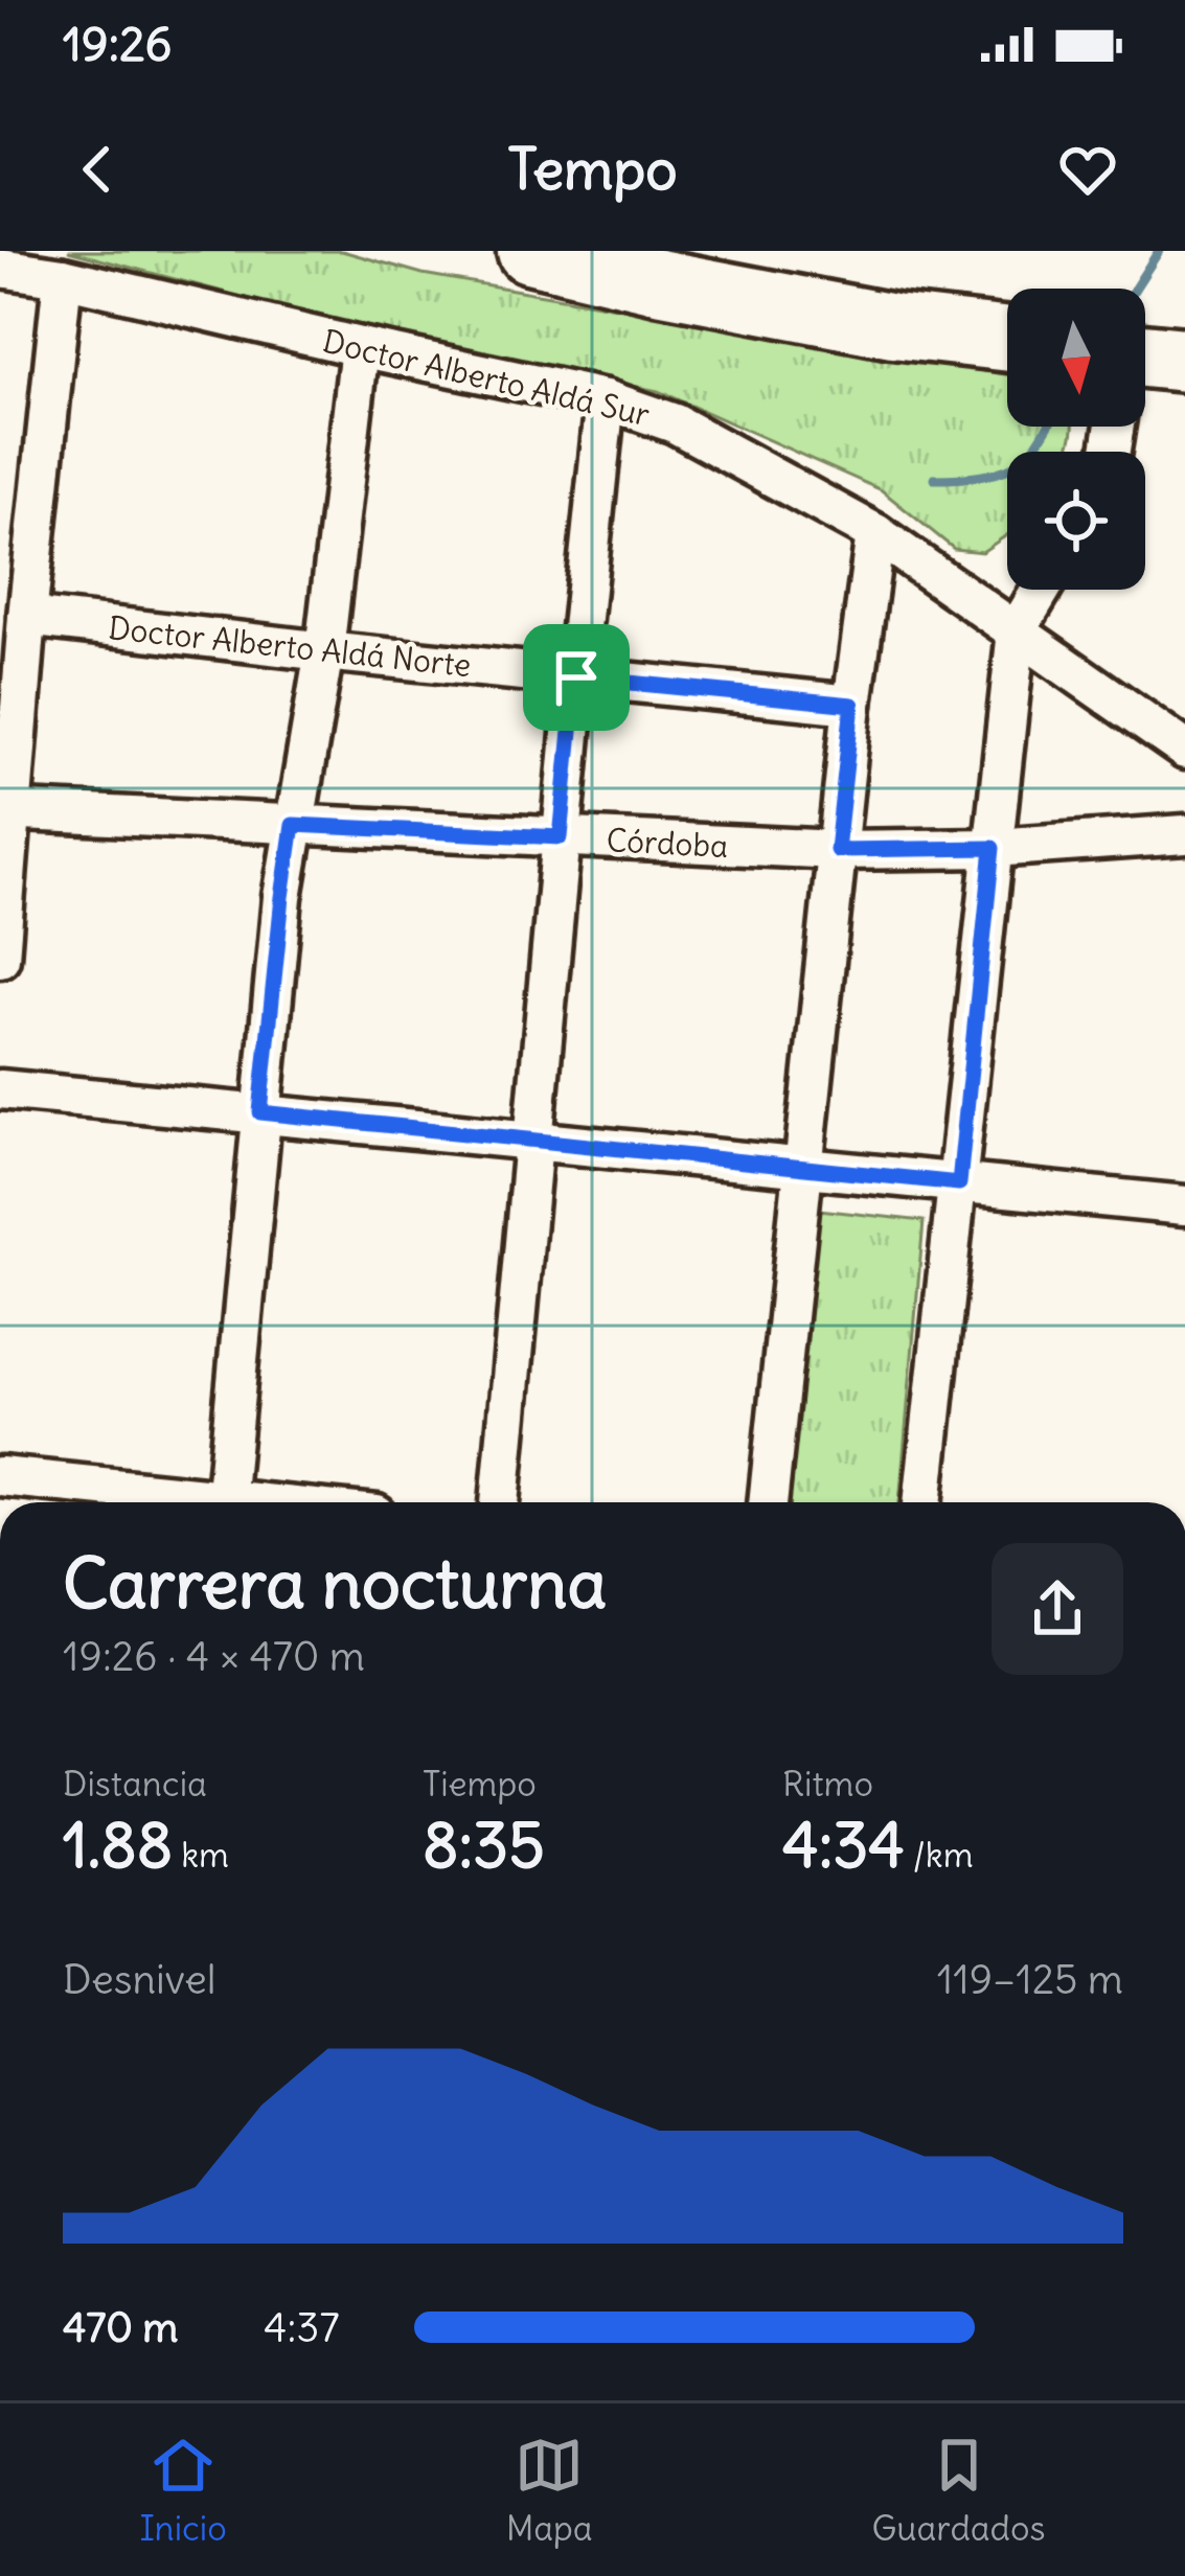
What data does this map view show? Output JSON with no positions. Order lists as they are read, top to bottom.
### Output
{
  "streets": {
    "street": ["Doctor Alberto Aldá Sur", "Doctor Alberto Aldá Norte", "Córdoba"]
  },
  "north": "bottom",
  "page": {
    "status": "19:26",
    "header": "Tempo",
    "heading": ["Carrera nocturna", "19:26 · 4 × 470 m"],
    "stats": [
      ["Distancia", "1.88 km"],
      ["Tiempo", "8:35"],
      ["Ritmo", "4:34 /km"]
    ],
    "chart": ["Desnivel", "119–125 m"],
    "list": [
      {
        "name": "470 m",
        "note": "4:37"
      }
    ],
    "tabs": ["Inicio", "Mapa", "Guardados"]
  }
}
